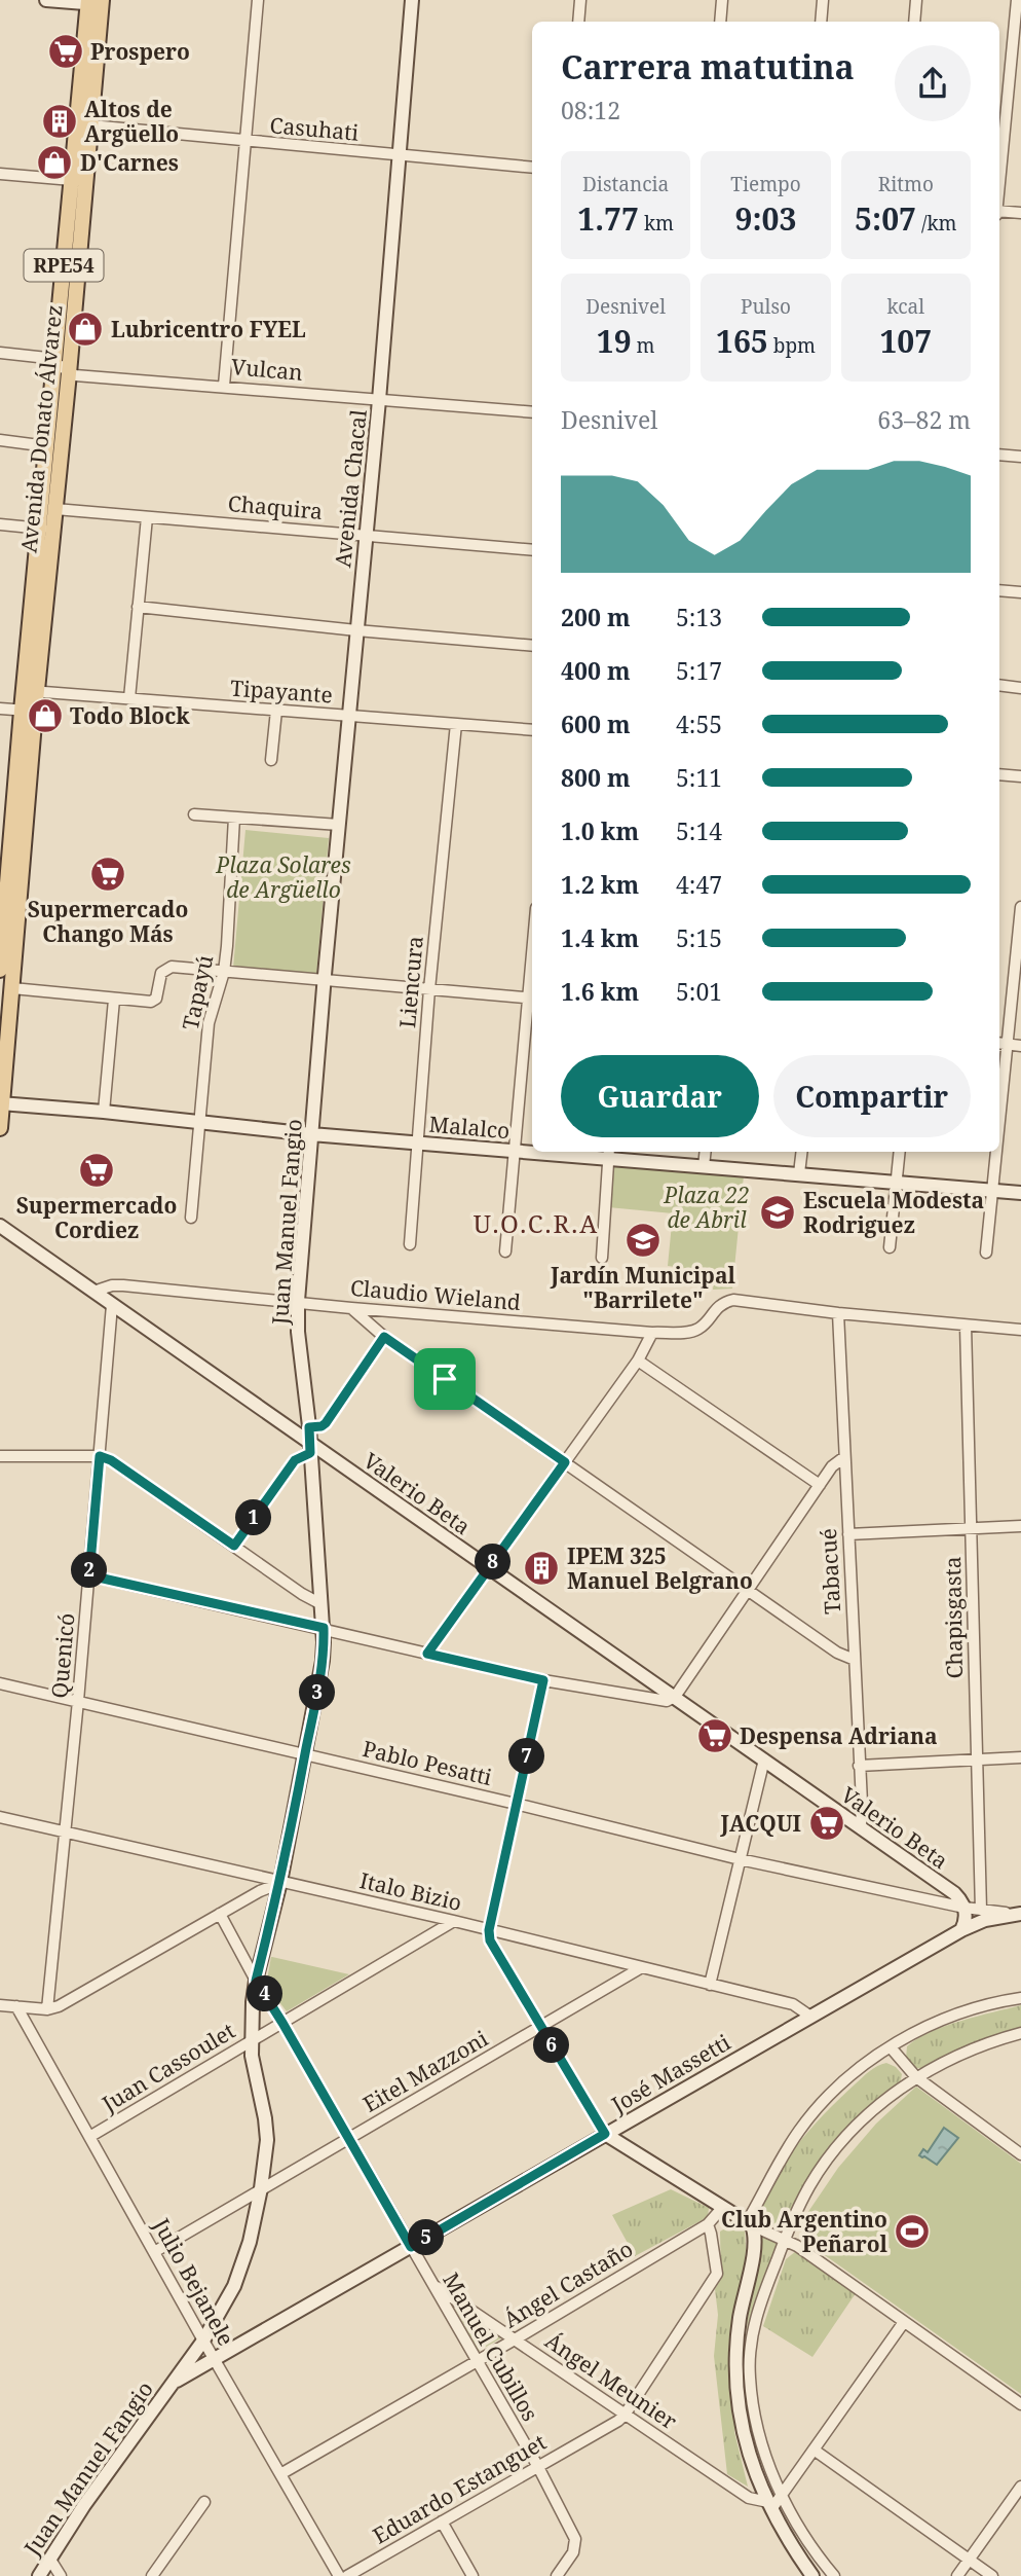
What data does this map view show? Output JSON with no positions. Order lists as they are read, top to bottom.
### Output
{
  "streets": {
    "main road": [
      "RPE54",
      "Avenida Donato Álvarez",
      "Avenida Chacal",
      "Malalco",
      "Juan Manuel Fangio",
      "Valerio Beta",
      "Pablo Pesatti",
      "José Massetti"
    ],
    "street": [
      "Casuhati",
      "Vulcan",
      "Chaquira",
      "Tipayante",
      "Liencura",
      "Tapayú",
      "Claudio Wieland",
      "Tabacué",
      "Chapisgasta",
      "Quenicó",
      "Italo Bizio",
      "Juan Cassoulet",
      "Eitel Mazzoni",
      "Julio Bejanele",
      "Ángel Castaño",
      "Manuel Cubillos",
      "Ángel Meunier",
      "Eduardo Estanguet"
    ]
  },
  "crossings": [
    ["Casuhati", "Avenida Donato Álvarez"],
    ["Casuhati", "Avenida Chacal"],
    ["Vulcan", "Avenida Donato Álvarez"],
    ["Vulcan", "Avenida Chacal"],
    ["Avenida Donato Álvarez", "Chaquira"],
    ["Avenida Donato Álvarez", "Tipayante"],
    ["Avenida Donato Álvarez", "Malalco"],
    ["Avenida Chacal", "Chaquira"],
    ["Avenida Chacal", "Tipayante"],
    ["Avenida Chacal", "Juan Manuel Fangio"],
    ["Tipayante", "Liencura"],
    ["Liencura", "Malalco"],
    ["Tapayú", "Malalco"],
    ["Malalco", "Juan Manuel Fangio"],
    ["Juan Manuel Fangio", "Claudio Wieland"],
    ["Juan Manuel Fangio", "Valerio Beta"],
    ["Juan Manuel Fangio", "Pablo Pesatti"],
    ["Juan Manuel Fangio", "Italo Bizio"],
    ["Juan Manuel Fangio", "Juan Cassoulet"],
    ["Juan Manuel Fangio", "Eitel Mazzoni"],
    ["Juan Manuel Fangio", "José Massetti"],
    ["Juan Manuel Fangio", "Julio Bejanele"],
    ["Juan Manuel Fangio", "Manuel Cubillos"],
    ["Claudio Wieland", "Valerio Beta"],
    ["Claudio Wieland", "Tabacué"],
    ["Claudio Wieland", "Chapisgasta"],
    ["Valerio Beta", "Tabacué"],
    ["Valerio Beta", "Quenicó"],
    ["Valerio Beta", "Pablo Pesatti"],
    ["Chapisgasta", "Pablo Pesatti"],
    ["Quenicó", "Pablo Pesatti"],
    ["Quenicó", "Italo Bizio"],
    ["Pablo Pesatti", "José Massetti"],
    ["Italo Bizio", "Juan Cassoulet"],
    ["Italo Bizio", "Eitel Mazzoni"],
    ["Italo Bizio", "José Massetti"],
    ["Juan Cassoulet", "Julio Bejanele"],
    ["Juan Cassoulet", "Manuel Cubillos"],
    ["Eitel Mazzoni", "Julio Bejanele"],
    ["Eitel Mazzoni", "Manuel Cubillos"],
    ["José Massetti", "Julio Bejanele"],
    ["José Massetti", "Manuel Cubillos"],
    ["Julio Bejanele", "Ángel Castaño"],
    ["Ángel Castaño", "Manuel Cubillos"],
    ["Ángel Castaño", "Ángel Meunier"],
    ["Ángel Castaño", "Eduardo Estanguet"],
    ["Manuel Cubillos", "Ángel Meunier"],
    ["Manuel Cubillos", "Eduardo Estanguet"],
    ["Ángel Meunier", "Eduardo Estanguet"]
  ],
  "districts": ["U.O.C.R.A"],
  "parks": ["Plaza Solares de Argüello", "Plaza 22 de Abril"],
  "places": {
    "supermarket": [
      "Prospero",
      "Supermercado Chango Más",
      "Supermercado Cordiez",
      "Despensa Adriana",
      "JACQUI"
    ],
    "building": ["Altos de Argüello", "IPEM 325 Manuel Belgrano"],
    "shop": ["D'Carnes", "Lubricentro FYEL", "Todo Block"],
    "school or university": ["Escuela Modesta Rodriguez", "Jardín Municipal \"Barrilete\""],
    "sports": ["Club Argentino Peñarol"]
  },
  "page": {
    "heading": ["Carrera matutina", "08:12"],
    "stats": [
      ["Distancia", "1.77 km"],
      ["Tiempo", "9:03"],
      ["Ritmo", "5:07 /km"],
      ["Desnivel", "19 m"],
      ["Pulso", "165 bpm"],
      ["kcal", "107"]
    ],
    "chart": ["Desnivel", "63–82 m"],
    "list": [
      {
        "name": "200 m",
        "note": "5:13"
      },
      {
        "name": "400 m",
        "note": "5:17"
      },
      {
        "name": "600 m",
        "note": "4:55"
      },
      {
        "name": "800 m",
        "note": "5:11"
      },
      {
        "name": "1.0 km",
        "note": "5:14"
      },
      {
        "name": "1.2 km",
        "note": "4:47"
      },
      {
        "name": "1.4 km",
        "note": "5:15"
      },
      {
        "name": "1.6 km",
        "note": "5:01"
      }
    ],
    "buttons": ["Guardar", "Compartir"],
    "pins": [
      "1",
      "8",
      "2",
      "3",
      "7",
      "4",
      "6",
      "5"
    ]
  }
}
